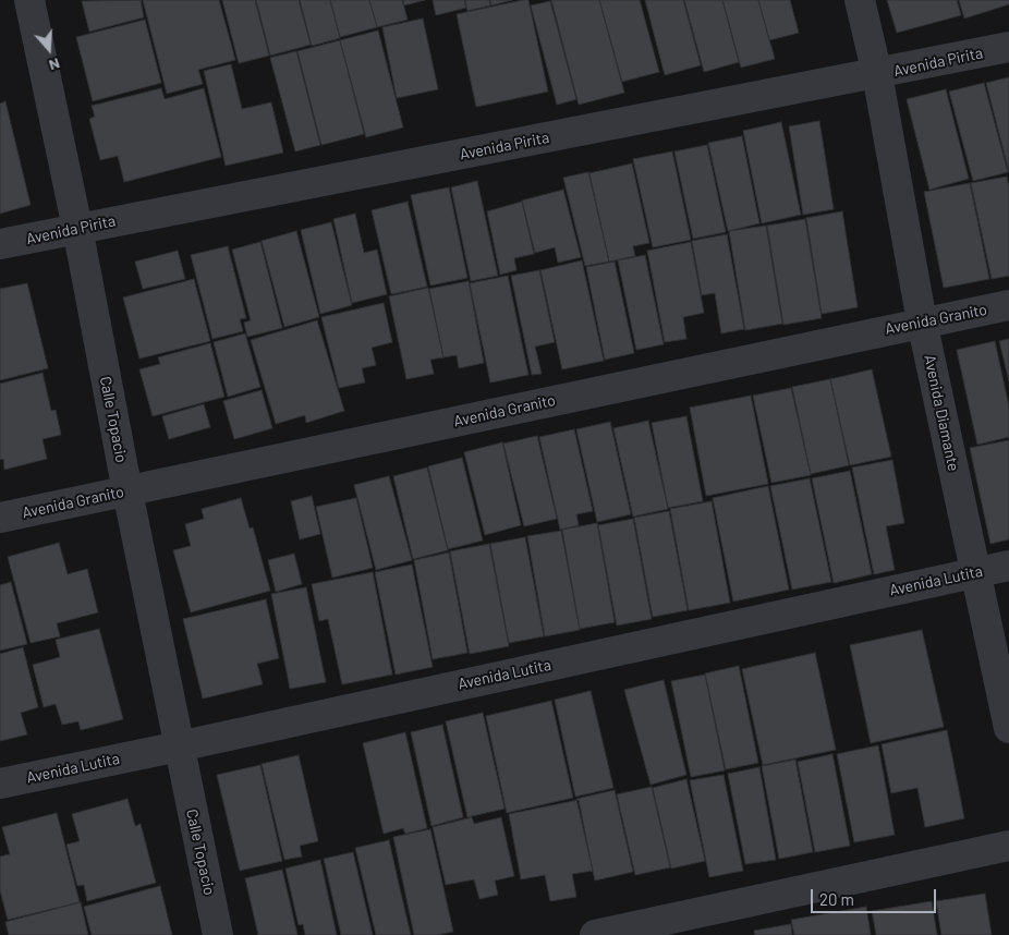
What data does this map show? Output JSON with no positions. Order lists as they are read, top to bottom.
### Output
{
  "streets": {
    "street": [
      "Avenida Pirita",
      "Avenida Granito",
      "Avenida Diamante",
      "Calle Topacio",
      "Avenida Lutita"
    ]
  },
  "crossings": [
    ["Avenida Pirita", "Avenida Diamante"],
    ["Avenida Pirita", "Calle Topacio"],
    ["Avenida Granito", "Avenida Diamante"],
    ["Avenida Granito", "Calle Topacio"],
    ["Avenida Diamante", "Avenida Lutita"],
    ["Calle Topacio", "Avenida Lutita"]
  ],
  "scale_bar": "20 m",
  "north": "bottom"
}
